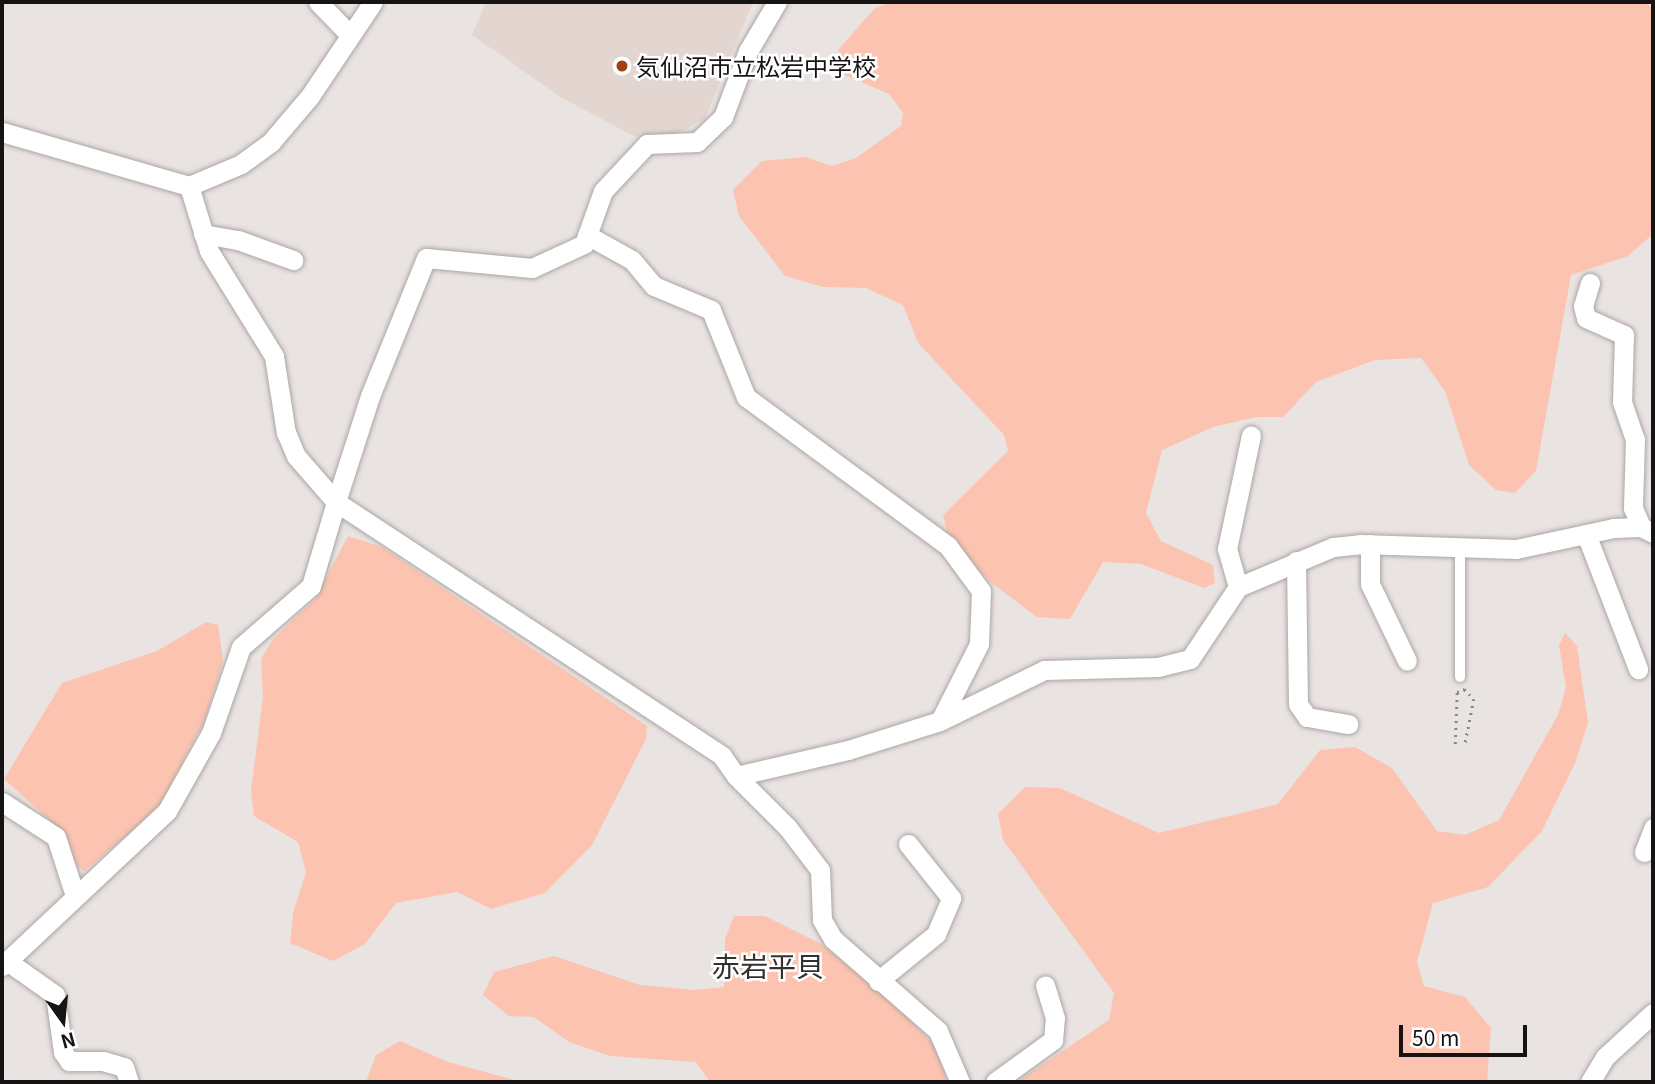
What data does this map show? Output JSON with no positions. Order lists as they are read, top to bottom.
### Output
{
  "districts": ["赤岩平貝"],
  "places": ["気仙沼市立松岩中学校"],
  "scale_bar": "50 m",
  "north": "bottom"
}
